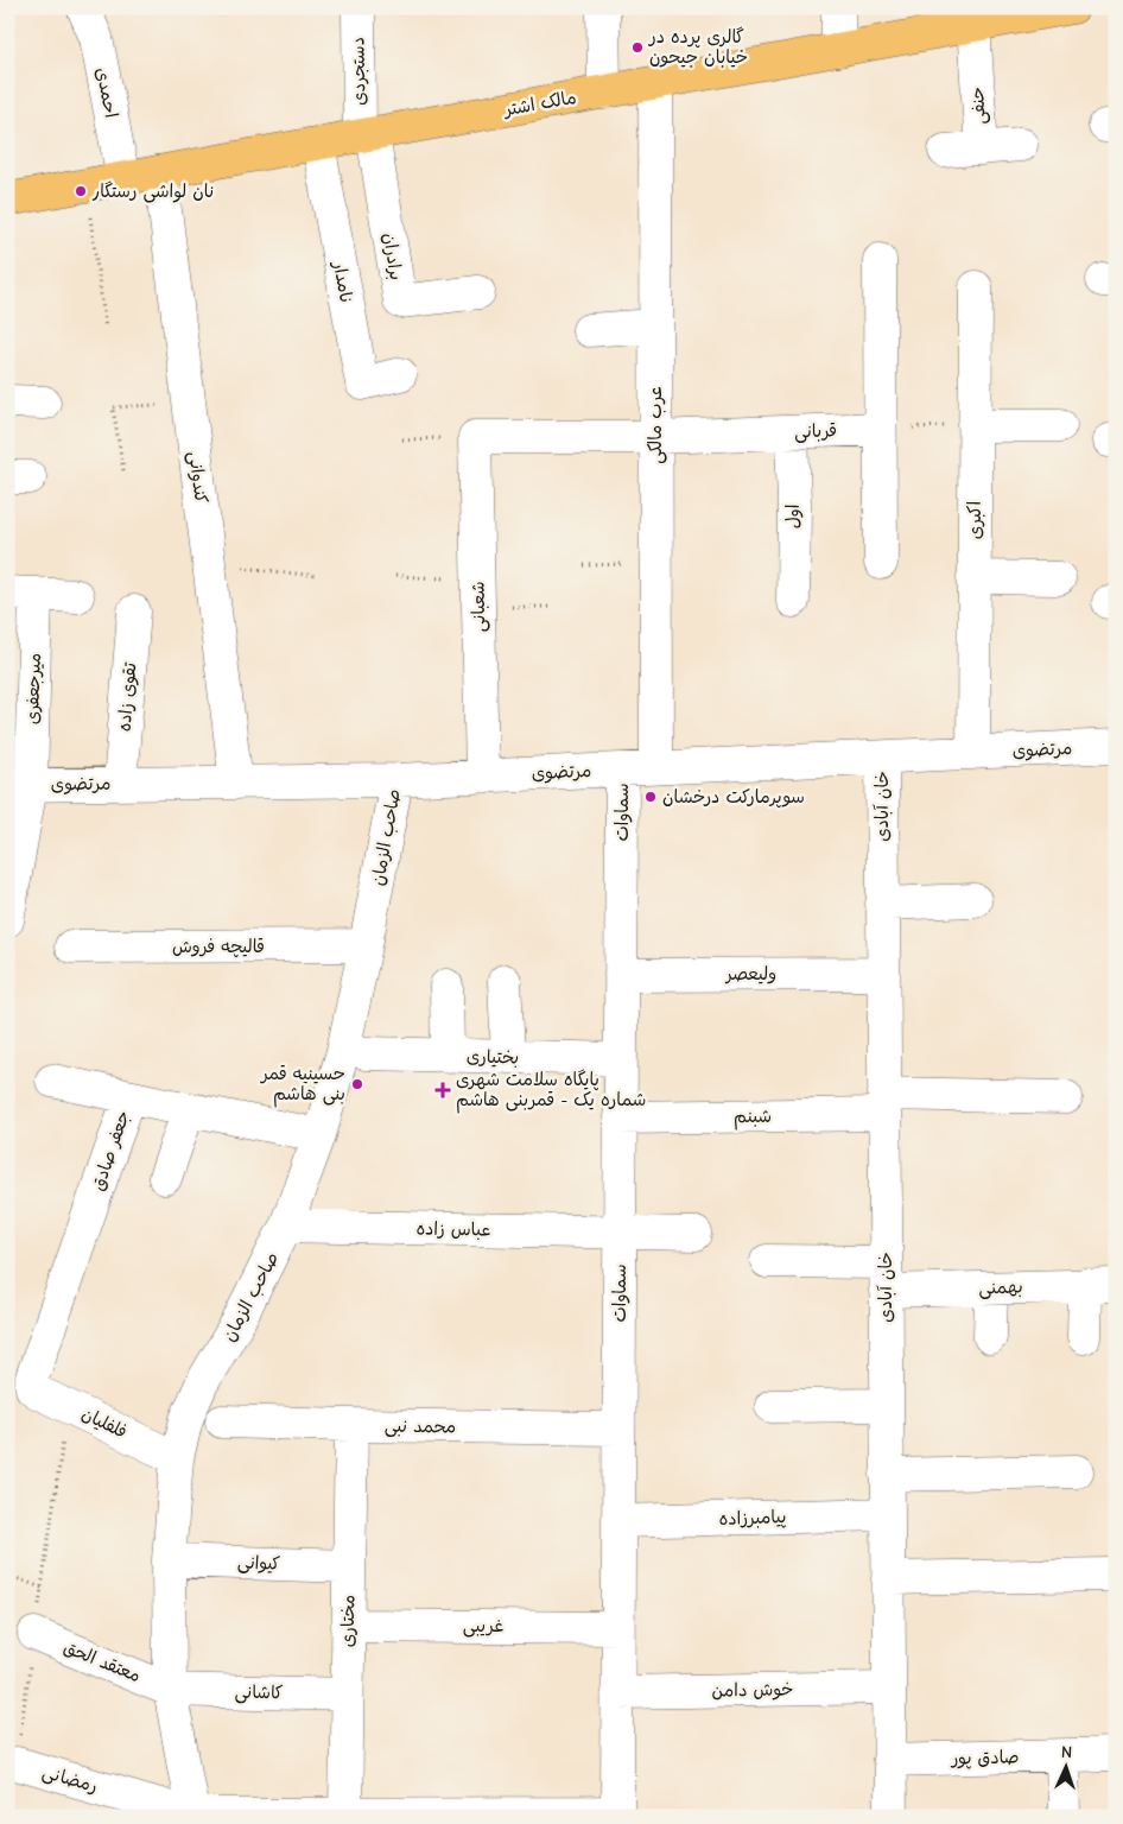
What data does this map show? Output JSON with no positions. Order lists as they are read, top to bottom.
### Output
{
  "streets": {
    "main road": ["مالک اشتر"],
    "street": [
      "دستجردی",
      "احمدی",
      "حنفی",
      "برادران",
      "نامدار",
      "عرب مالکی",
      "قربانی",
      "کندوانی",
      "اول",
      "اکبری",
      "شعبانی",
      "میرجعفری",
      "تقوی زاده",
      "مرتضوی",
      "خان آبادی",
      "سماوات",
      "صاحب الزمان",
      "قالیچه فروش",
      "ولیعصر",
      "بختیاری",
      "شبنم",
      "جعفر صادق",
      "عباس زاده",
      "بهمنی",
      "فلفلیان",
      "محمد نبی",
      "پیامبرزاده",
      "کیوانی",
      "مختاری",
      "غریبی",
      "معتقد الحق",
      "خوش دامن",
      "کاشانی",
      "صادق پور",
      "رمضانی"
    ]
  },
  "crossings": [
    ["دستجردی", "مالک اشتر"],
    ["دستجردی", "برادران"],
    ["احمدی", "مالک اشتر"],
    ["مالک اشتر", "حنفی"],
    ["مالک اشتر", "برادران"],
    ["مالک اشتر", "نامدار"],
    ["مالک اشتر", "عرب مالکی"],
    ["مالک اشتر", "کندوانی"],
    ["عرب مالکی", "قربانی"],
    ["عرب مالکی", "مرتضوی"],
    ["قربانی", "اول"],
    ["قربانی", "شعبانی"],
    ["کندوانی", "مرتضوی"],
    ["اکبری", "مرتضوی"],
    ["شعبانی", "مرتضوی"],
    ["میرجعفری", "مرتضوی"],
    ["تقوی زاده", "مرتضوی"],
    ["مرتضوی", "خان آبادی"],
    ["مرتضوی", "سماوات"],
    ["مرتضوی", "صاحب الزمان"],
    ["خان آبادی", "ولیعصر"],
    ["خان آبادی", "شبنم"],
    ["خان آبادی", "بهمنی"],
    ["خان آبادی", "پیامبرزاده"],
    ["خان آبادی", "خوش دامن"],
    ["خان آبادی", "صادق پور"],
    ["سماوات", "ولیعصر"],
    ["سماوات", "بختیاری"],
    ["سماوات", "شبنم"],
    ["سماوات", "عباس زاده"],
    ["سماوات", "محمد نبی"],
    ["سماوات", "پیامبرزاده"],
    ["سماوات", "غریبی"],
    ["سماوات", "خوش دامن"],
    ["سماوات", "رمضانی"],
    ["صاحب الزمان", "قالیچه فروش"],
    ["صاحب الزمان", "جعفر صادق"],
    ["صاحب الزمان", "عباس زاده"],
    ["صاحب الزمان", "فلفلیان"],
    ["صاحب الزمان", "کیوانی"],
    ["صاحب الزمان", "معتقد الحق"],
    ["صاحب الزمان", "کاشانی"],
    ["صاحب الزمان", "رمضانی"],
    ["جعفر صادق", "فلفلیان"],
    ["محمد نبی", "مختاری"],
    ["کیوانی", "مختاری"],
    ["مختاری", "غریبی"],
    ["مختاری", "کاشانی"],
    ["مختاری", "رمضانی"],
    ["معتقد الحق", "کاشانی"]
  ],
  "places": {
    "other": [
      "گالری پرده در خیابان جیحون",
      "نان لواشی رستگار",
      "سوپرمارکت درخشان",
      "حسینیه قمر بنی هاشم"
    ],
    "health": ["پایگاه سلامت شهری شماره یک - قمربنی هاشم"]
  },
  "north": "top"
}
